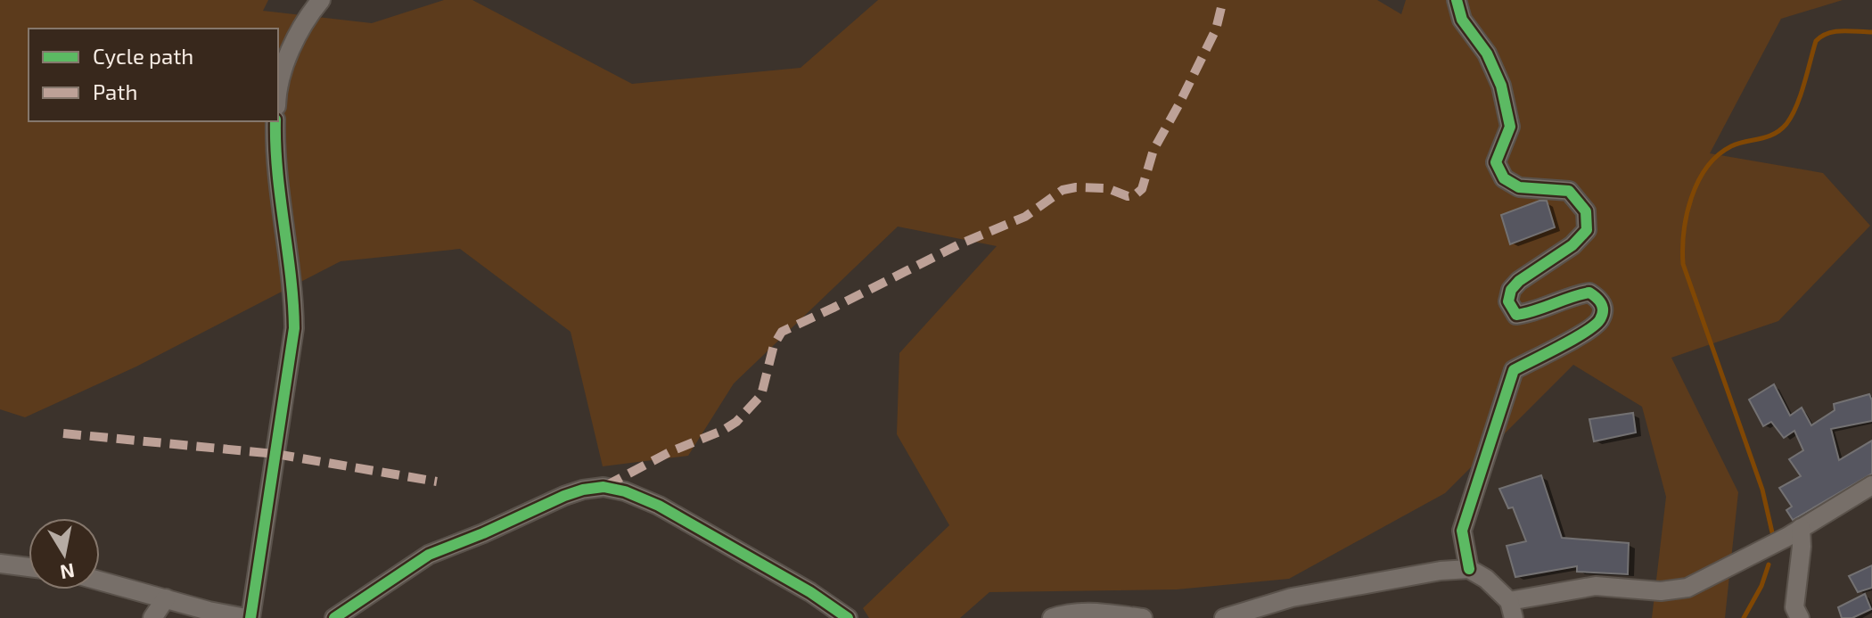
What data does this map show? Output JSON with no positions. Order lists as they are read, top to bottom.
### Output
{
  "legend": ["Cycle path", "Path"],
  "north": "bottom"
}
